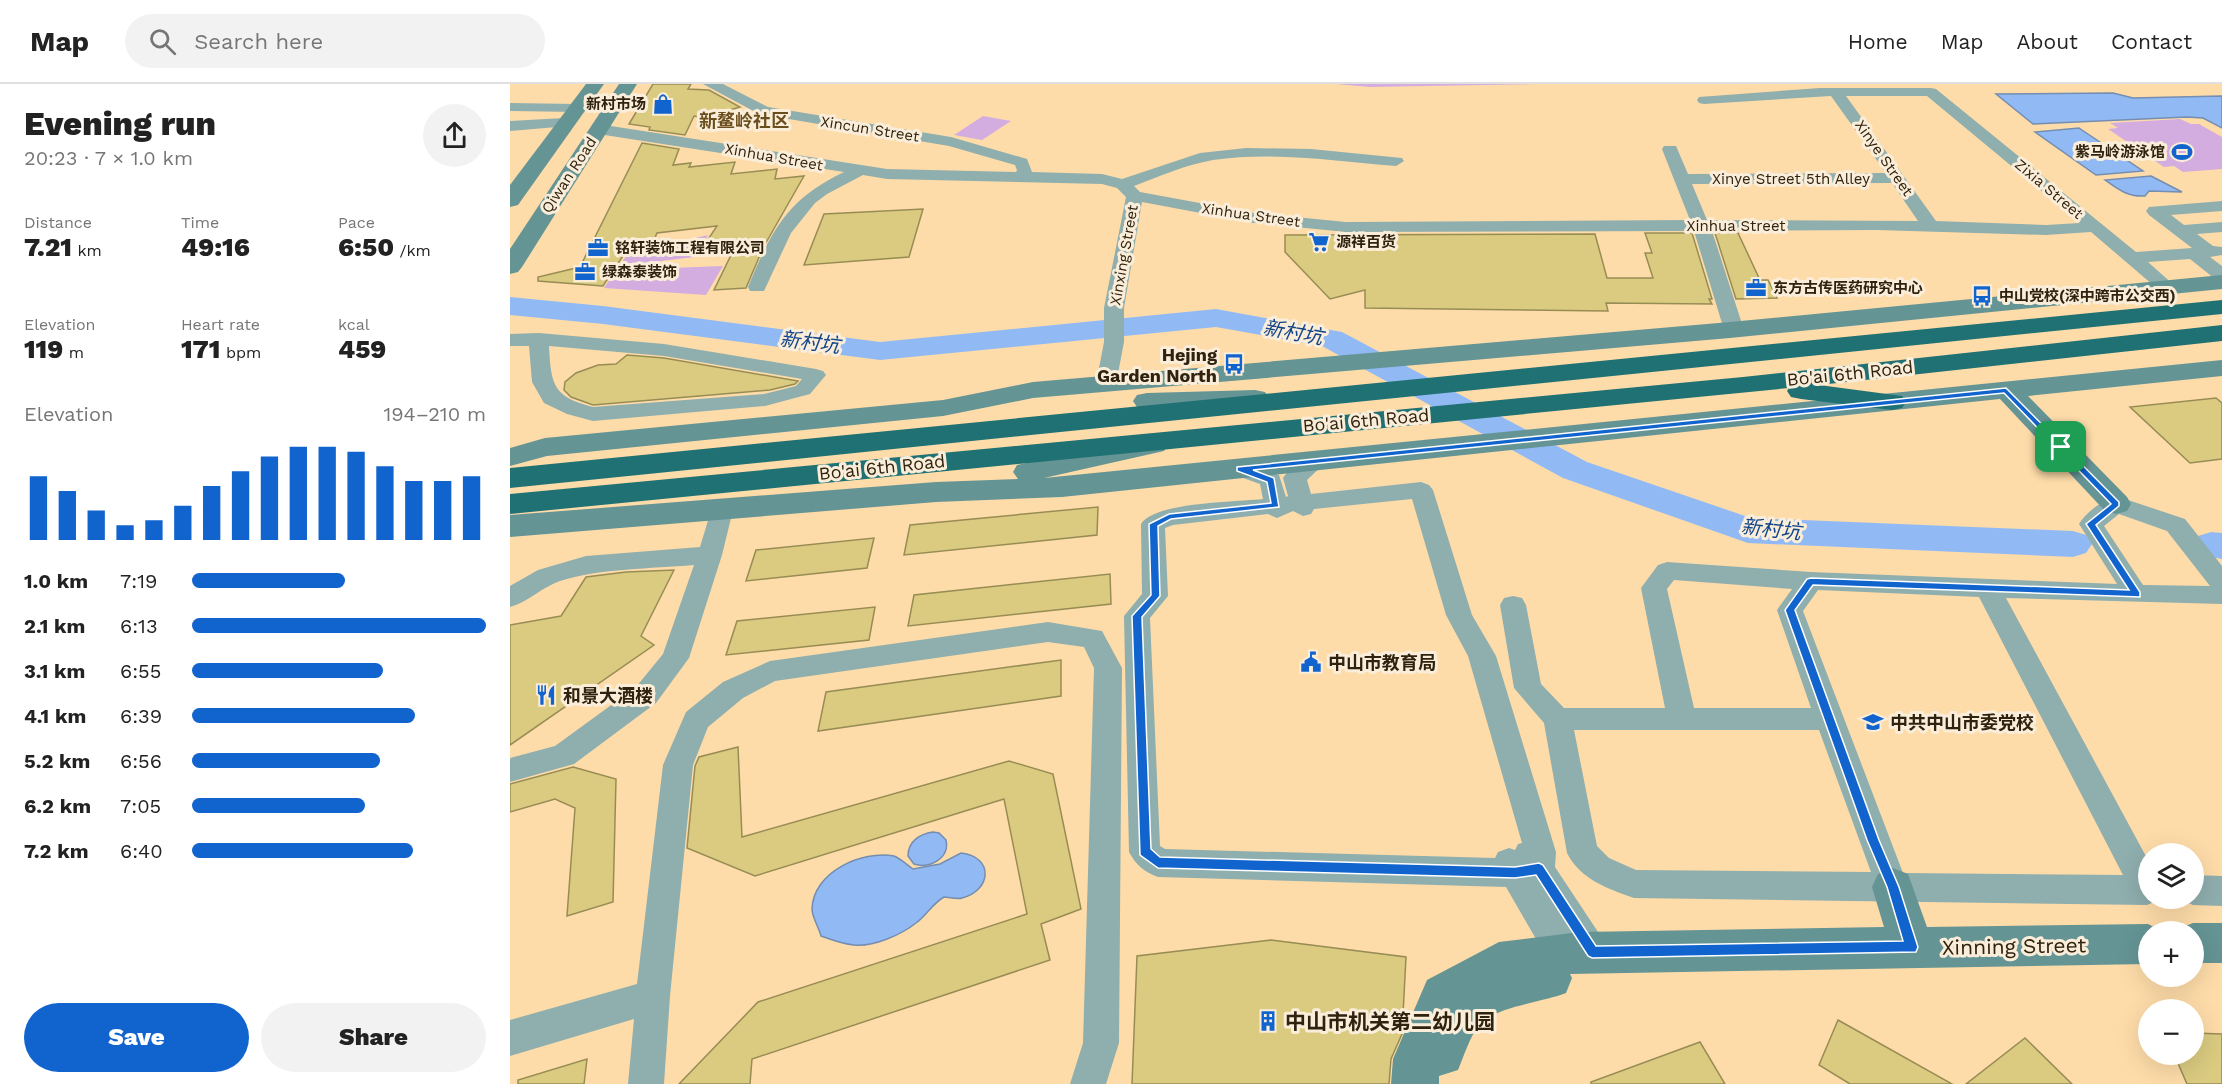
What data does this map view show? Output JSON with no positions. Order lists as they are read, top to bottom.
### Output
{
  "streets": {
    "highway": ["Bo'ai 6th Road"],
    "street": [
      "Xincun Street",
      "Xinhua Street",
      "Xinye Street",
      "Qiwan Road",
      "Xinye Street 5th Alley",
      "Zixia Street",
      "Xinxing Street",
      "Xinning Street"
    ]
  },
  "crossings": [
    ["Xincun Street", "Xinhua Street"],
    ["Xinhua Street", "Xinye Street"],
    ["Xinhua Street", "Qiwan Road"],
    ["Xinhua Street", "Zixia Street"],
    ["Xinhua Street", "Xinxing Street"],
    ["Xinye Street", "Xinye Street 5th Alley"],
    ["Xinye Street", "Zixia Street"]
  ],
  "districts": ["新鳌岭社区"],
  "water": ["新村坑"],
  "places": {
    "shop": ["新村市场"],
    "sports": ["紫马岭游泳馆"],
    "supermarket": ["源祥百货"],
    "office": ["铭轩装饰工程有限公司", "绿森泰装饰", "东方古传医药研究中心"],
    "bus stop": ["中山党校(深中跨市公交西)", "Hejing Garden North"],
    "public building": ["中山市教育局"],
    "restaurant": ["和景大酒楼"],
    "school or university": ["中共中山市委党校"],
    "building": ["中山市机关第二幼儿园"]
  },
  "page": {
    "header": "Map",
    "search": "Search here",
    "nav": [
      "Home",
      "Map",
      "About",
      "Contact"
    ],
    "heading": ["Evening run", "20:23 · 7 × 1.0 km"],
    "stats": [
      ["Distance", "7.21 km"],
      ["Time", "49:16"],
      ["Pace", "6:50 /km"],
      ["Elevation", "119 m"],
      ["Heart rate", "171 bpm"],
      ["kcal", "459"]
    ],
    "chart": ["Elevation", "194–210 m"],
    "list": [
      {
        "name": "1.0 km",
        "note": "7:19"
      },
      {
        "name": "2.1 km",
        "note": "6:13"
      },
      {
        "name": "3.1 km",
        "note": "6:55"
      },
      {
        "name": "4.1 km",
        "note": "6:39"
      },
      {
        "name": "5.2 km",
        "note": "6:56"
      },
      {
        "name": "6.2 km",
        "note": "7:05"
      },
      {
        "name": "7.2 km",
        "note": "6:40"
      }
    ],
    "map_buttons": ["+", "−"],
    "buttons": ["Save", "Share"]
  }
}
